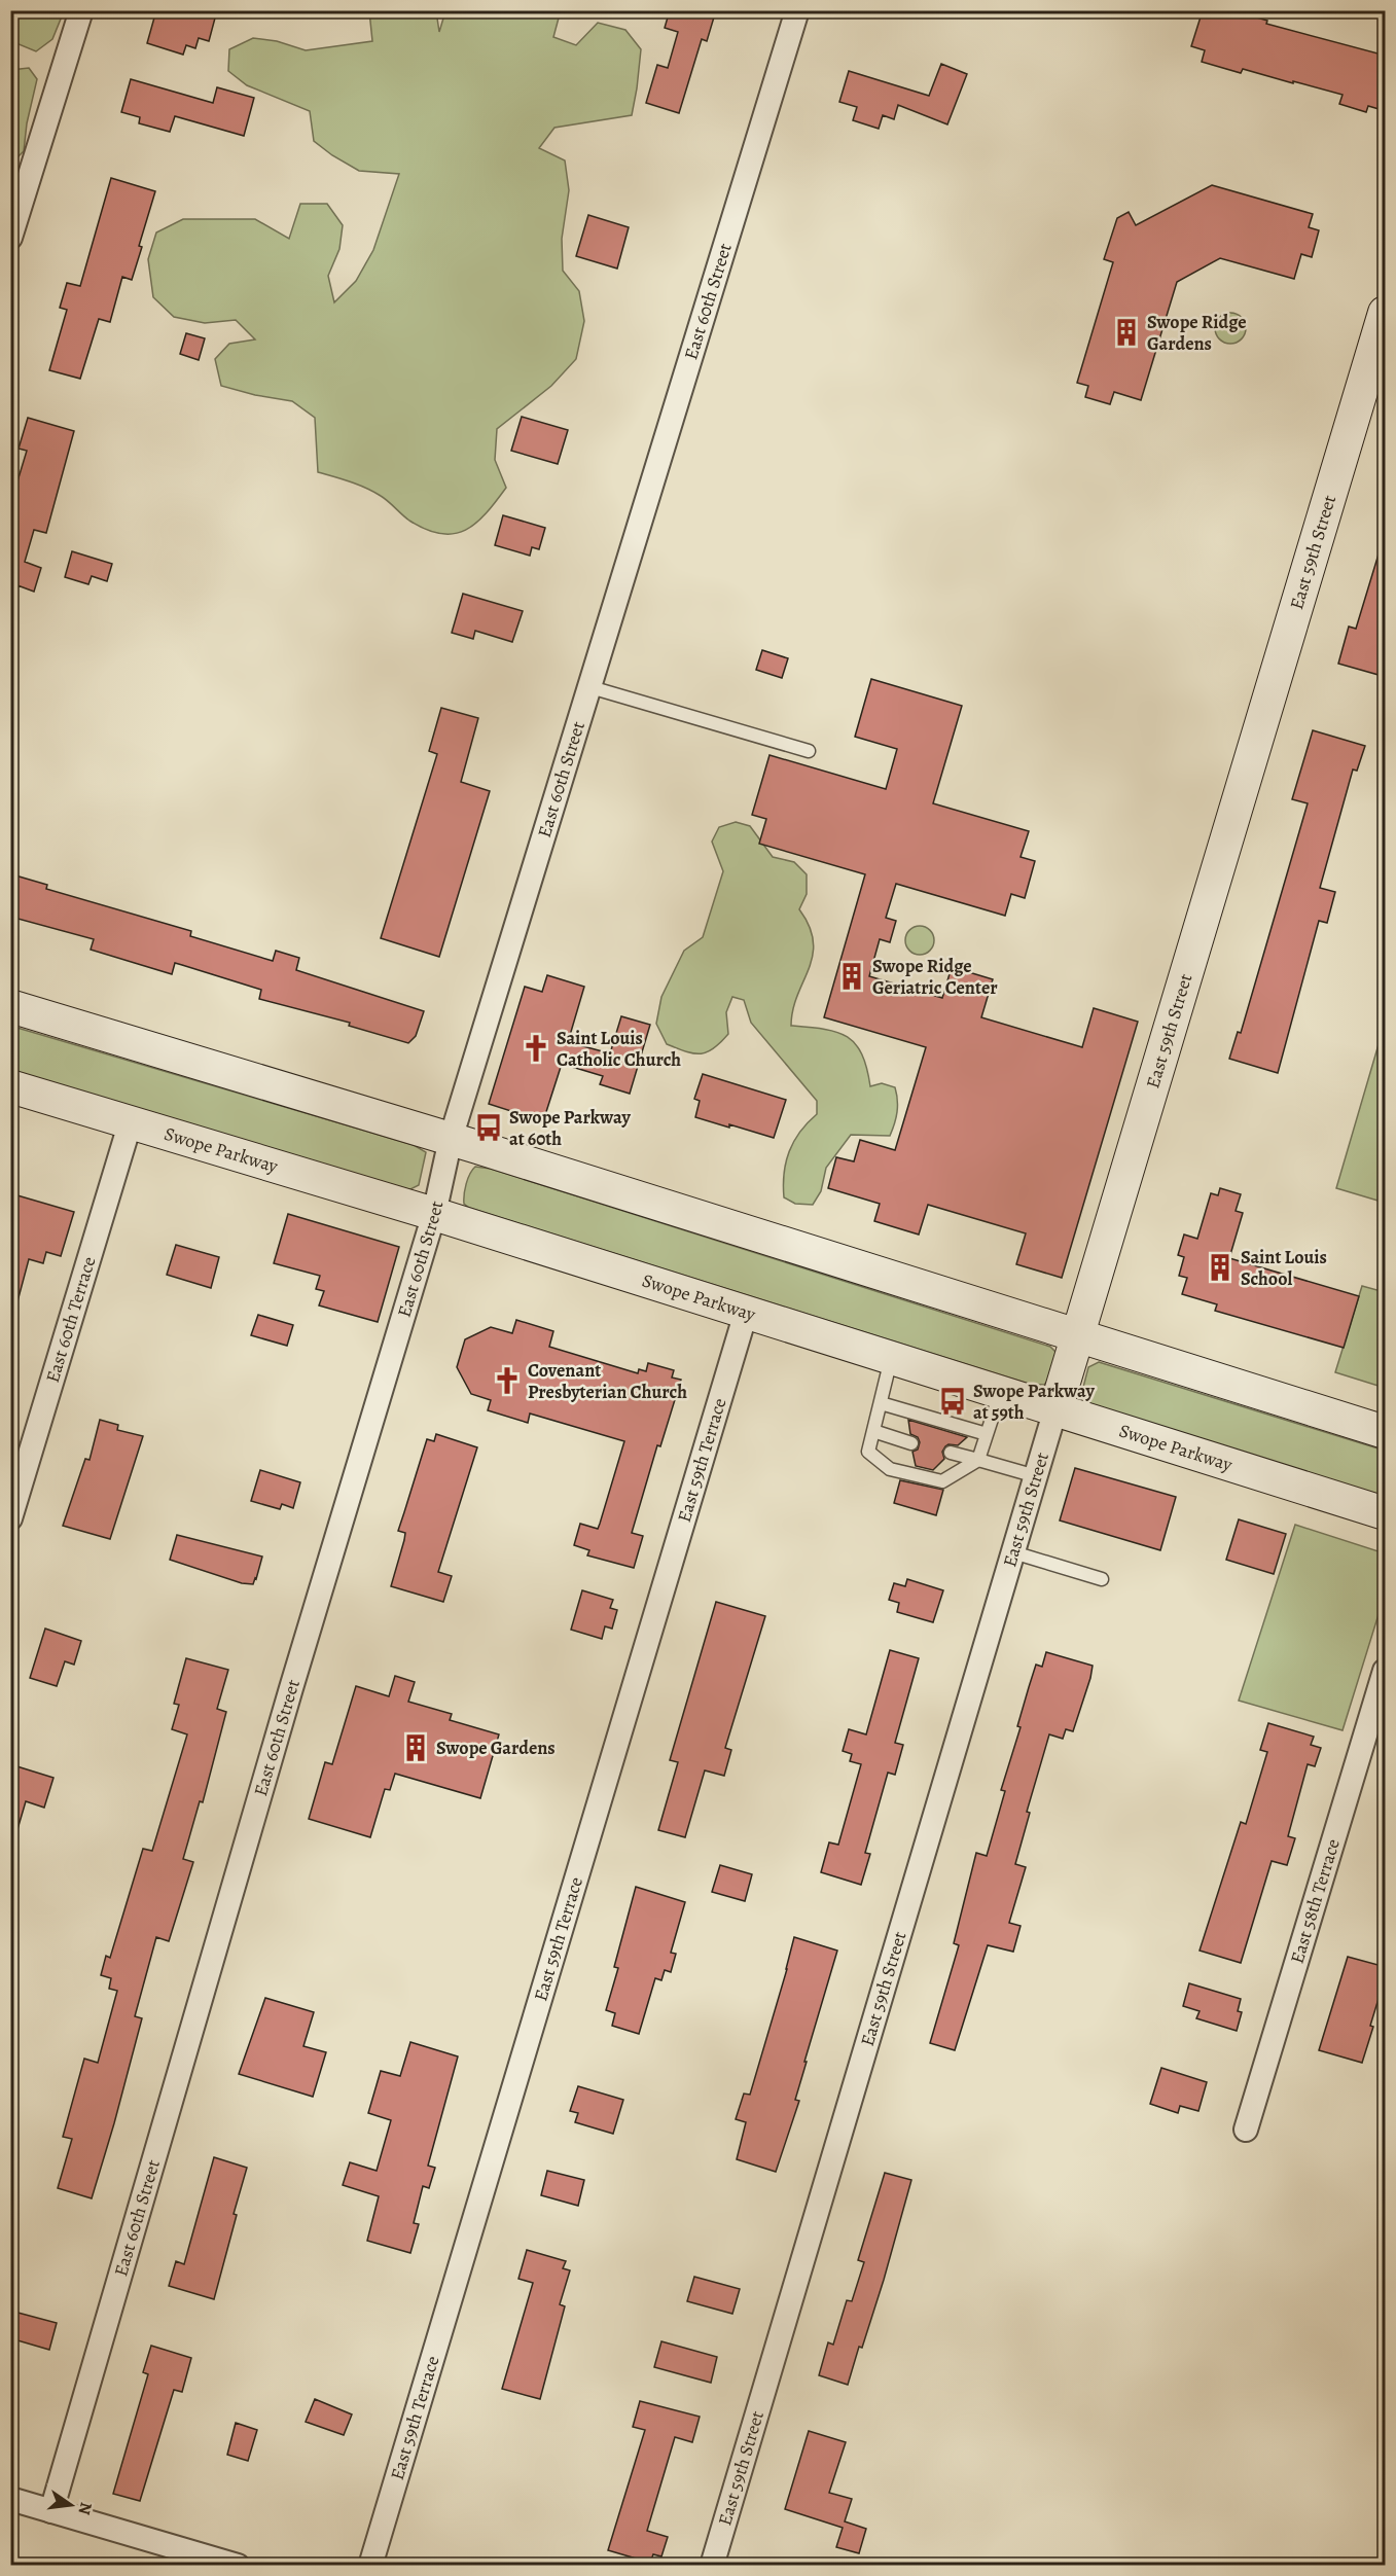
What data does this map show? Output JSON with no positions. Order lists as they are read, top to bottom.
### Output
{
  "streets": {
    "main road": ["East 59th Street", "Swope Parkway"],
    "street": [
      "East 60th Street",
      "East 60th Terrace",
      "East 59th Terrace",
      "East 58th Terrace"
    ]
  },
  "crossings": [
    ["East 60th Street", "Swope Parkway"],
    ["East 59th Street", "Swope Parkway"],
    ["Swope Parkway", "East 60th Terrace"],
    ["Swope Parkway", "East 59th Terrace"]
  ],
  "places": {
    "building": [
      "Swope Ridge Gardens",
      "Swope Ridge Geriatric Center",
      "Saint Louis School",
      "Swope Gardens"
    ],
    "church": ["Saint Louis Catholic Church", "Covenant Presbyterian Church"],
    "bus stop": ["Swope Parkway at 60th", "Swope Parkway at 59th"]
  },
  "north": "right"
}
